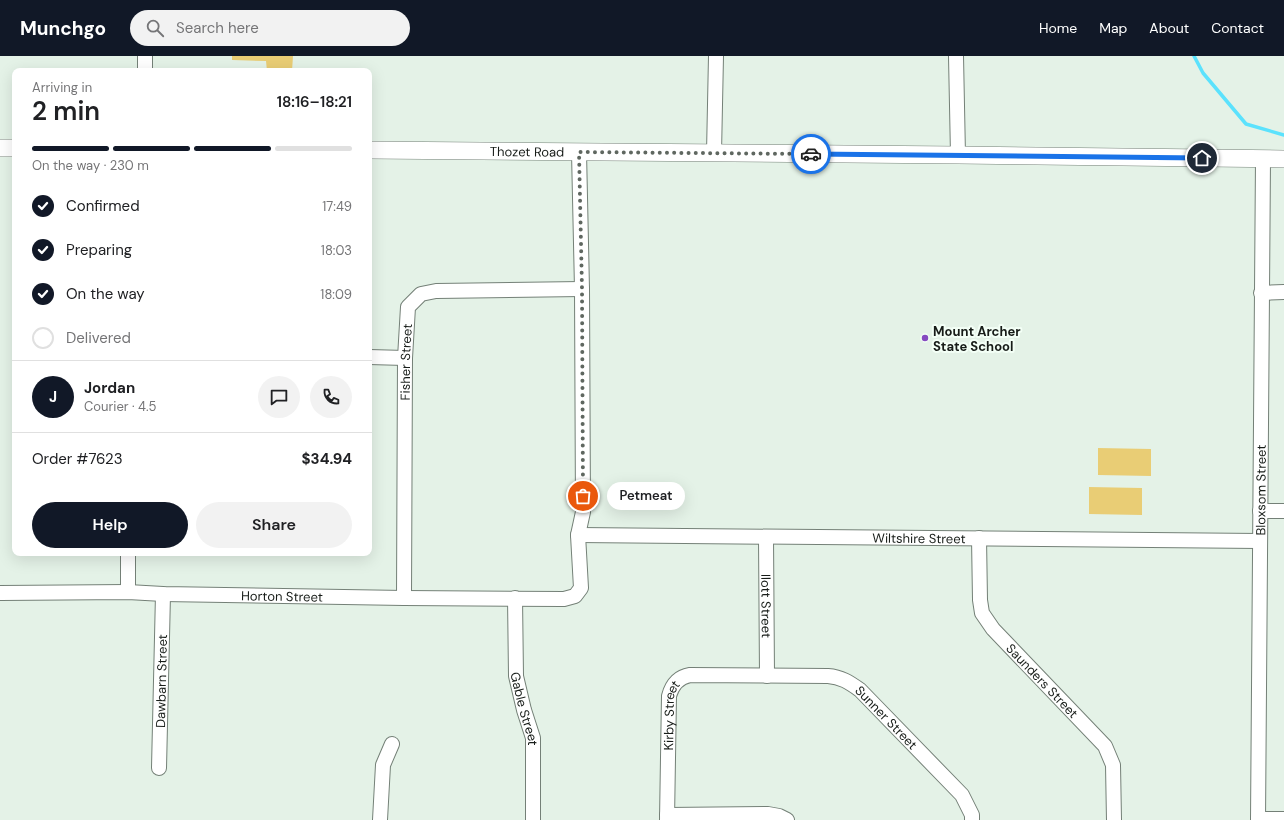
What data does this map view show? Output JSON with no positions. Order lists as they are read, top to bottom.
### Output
{
  "streets": {
    "street": [
      "Thozet Road",
      "Fisher Street",
      "Bloxsom Street",
      "Wiltshire Street",
      "Horton Street",
      "Ilott Street",
      "Dawbarn Street",
      "Saunders Street",
      "Gable Street",
      "Kirby Street",
      "Sunner Street"
    ]
  },
  "crossings": [
    ["Thozet Road", "Bloxsom Street"],
    ["Fisher Street", "Horton Street"],
    ["Bloxsom Street", "Wiltshire Street"],
    ["Wiltshire Street", "Horton Street"],
    ["Wiltshire Street", "Ilott Street"],
    ["Wiltshire Street", "Saunders Street"],
    ["Horton Street", "Dawbarn Street"],
    ["Horton Street", "Gable Street"],
    ["Ilott Street", "Kirby Street"],
    ["Ilott Street", "Sunner Street"],
    ["Kirby Street", "Sunner Street"]
  ],
  "places": ["Mount Archer State School", "Petmeat"],
  "page": {
    "header": "Munchgo",
    "search": "Search here",
    "nav": [
      "Home",
      "Map",
      "About",
      "Contact"
    ],
    "heading": ["2 min", "Arriving in", "18:16–18:21"],
    "panel": [
      "Jordan",
      "Courier · 4.5",
      "Order #7623",
      "$34.94"
    ],
    "bar": "On the way · 230 m",
    "list": [
      ["Confirmed", "17:49"],
      ["Preparing", "18:03"],
      ["On the way", "18:09"],
      "Delivered"
    ],
    "round": "J",
    "bubble": "Petmeat",
    "buttons": ["Help", "Share"]
  }
}
